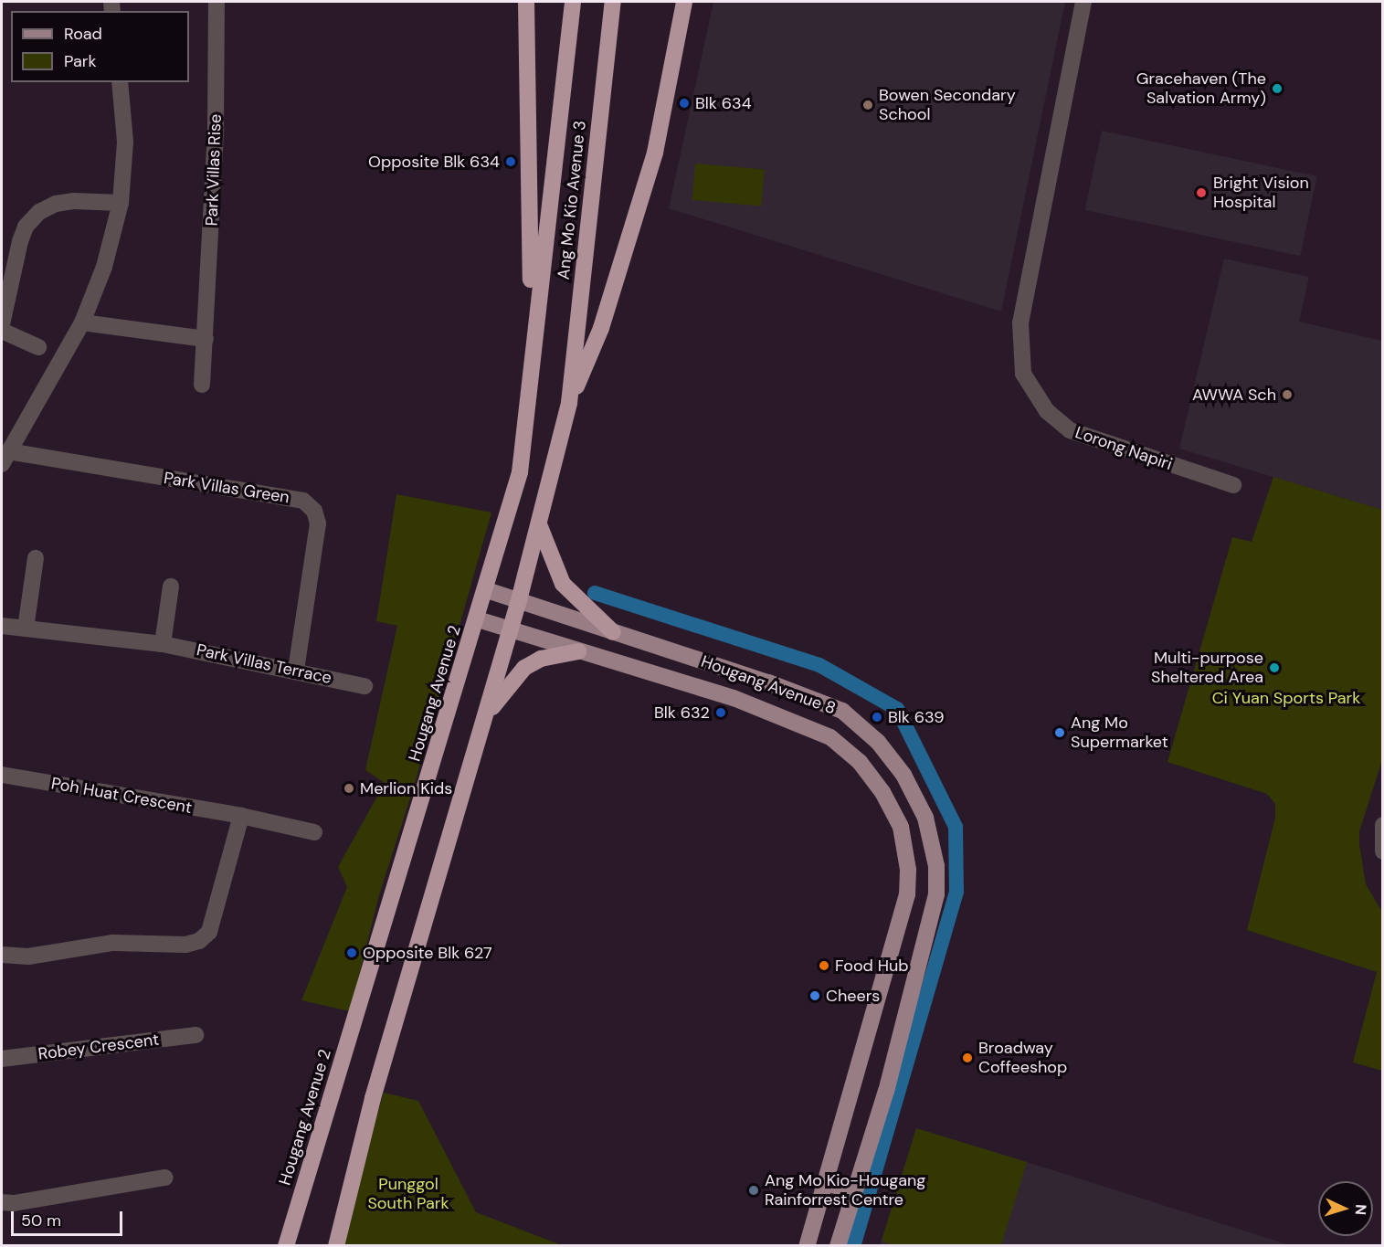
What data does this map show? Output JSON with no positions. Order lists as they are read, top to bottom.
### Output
{
  "streets": {
    "highway": ["Ang Mo Kio Avenue 3", "Hougang Avenue 2"],
    "main road": ["Hougang Avenue 8"],
    "street": [
      "Park Villas Rise",
      "Lorong Napiri",
      "Park Villas Green",
      "Park Villas Terrace",
      "Poh Huat Crescent",
      "Robey Crescent"
    ]
  },
  "crossings": [
    ["Ang Mo Kio Avenue 3", "Hougang Avenue 2"],
    ["Park Villas Green", "Park Villas Terrace"],
    ["Hougang Avenue 8", "Hougang Avenue 2"]
  ],
  "parks": ["Ci Yuan Sports Park", "Punggol South Park"],
  "places": [
    "Gracehaven (The Salvation Army)",
    "Blk 634",
    "Bowen Secondary School",
    "Opposite Blk 634",
    "Bright Vision Hospital",
    "AWWA Sch",
    "Multi-purpose Sheltered Area",
    "Blk 632",
    "Blk 639",
    "Ang Mo Supermarket",
    "Merlion Kids",
    "Opposite Blk 627",
    "Food Hub",
    "Cheers",
    "Broadway Coffeeshop",
    "Ang Mo Kio-Hougang Rainforrest Centre"
  ],
  "legend": ["Road", "Park"],
  "scale_bar": "50 m",
  "north": "right"
}
